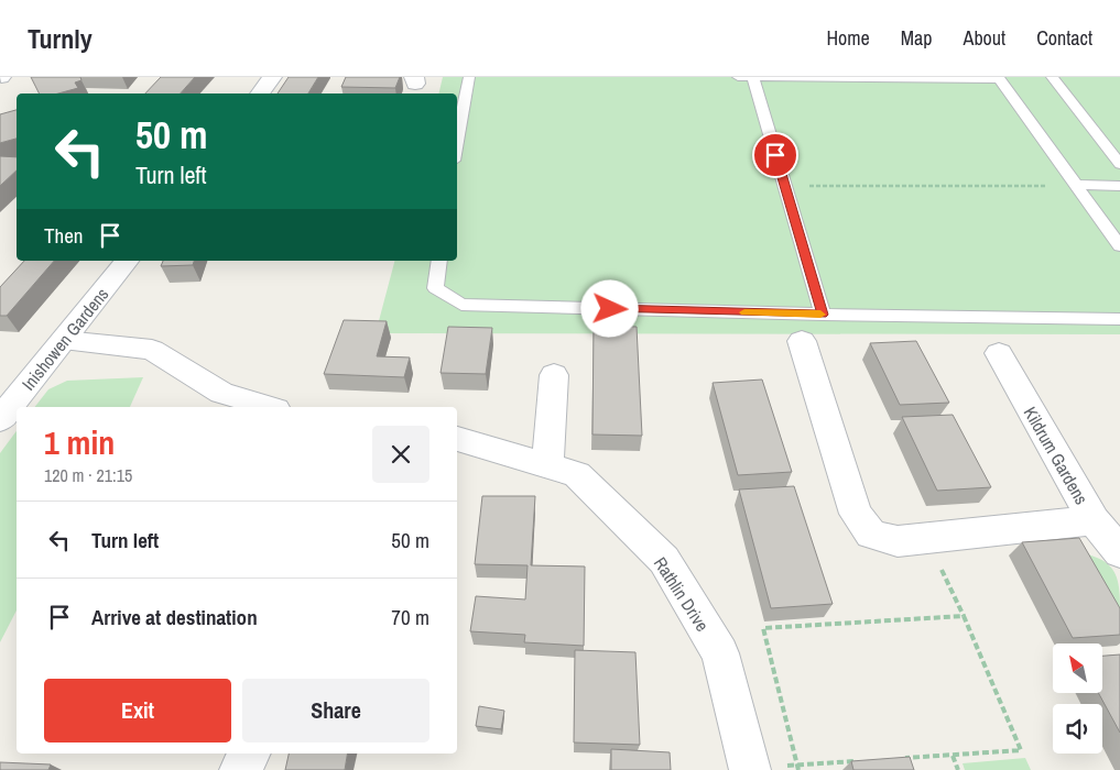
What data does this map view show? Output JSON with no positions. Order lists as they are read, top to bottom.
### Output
{
  "streets": {
    "street": ["Inishowen Gardens", "Kildrum Gardens", "Rathlin Drive"]
  },
  "north": "top left",
  "page": {
    "header": "Turnly",
    "nav": [
      "Home",
      "Map",
      "About",
      "Contact"
    ],
    "turn": ["50 m", "Turn left"],
    "then": "Then",
    "heading": ["1 min", "120 m · 21:15"],
    "list": [
      {
        "name": "Turn left",
        "value": "50 m"
      },
      {
        "name": "Arrive at destination",
        "value": "70 m"
      }
    ],
    "buttons": ["Exit", "Share"]
  }
}
